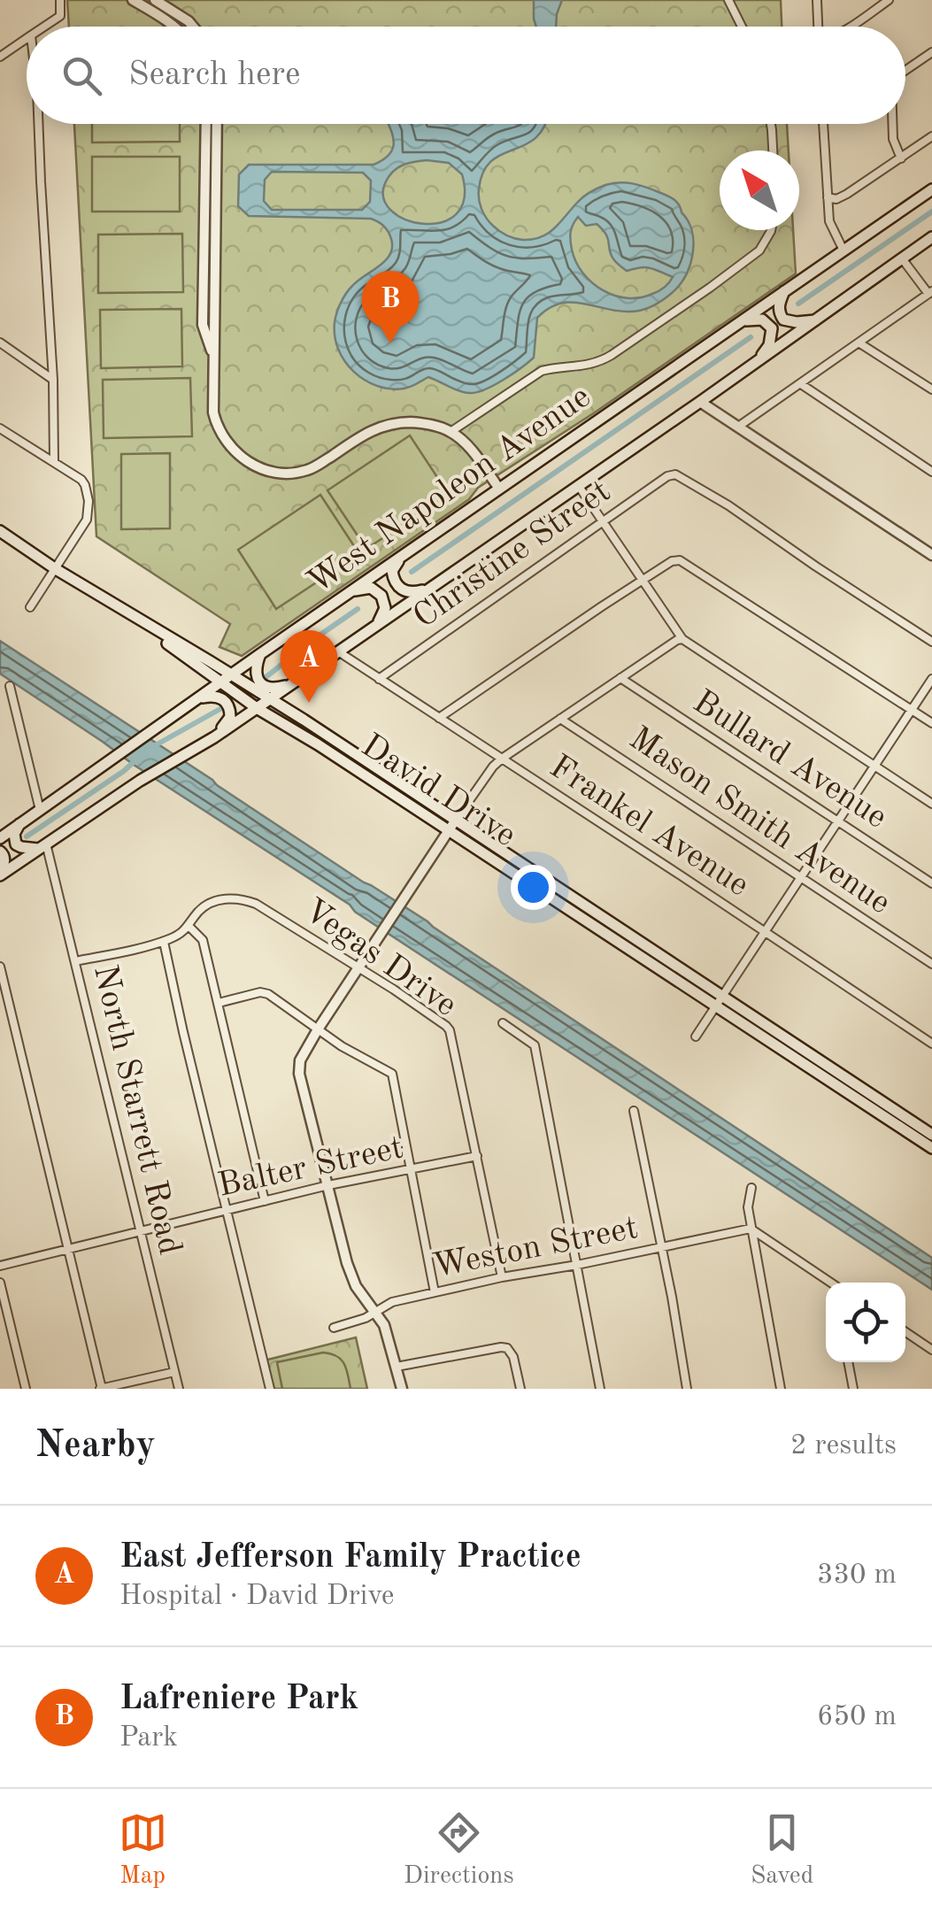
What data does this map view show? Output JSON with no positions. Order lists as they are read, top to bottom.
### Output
{
  "streets": {
    "main road": ["West Napoleon Avenue", "David Drive"],
    "street": [
      "Christine Street",
      "Bullard Avenue",
      "Mason Smith Avenue",
      "Frankel Avenue",
      "Vegas Drive",
      "North Starrett Road",
      "Balter Street",
      "Weston Street"
    ]
  },
  "crossings": [
    ["West Napoleon Avenue", "David Drive"],
    ["West Napoleon Avenue", "Frankel Avenue"],
    ["West Napoleon Avenue", "North Starrett Road"],
    ["Christine Street", "Frankel Avenue"],
    ["Vegas Drive", "North Starrett Road"],
    ["Vegas Drive", "Balter Street"],
    ["Vegas Drive", "Weston Street"],
    ["North Starrett Road", "Balter Street"]
  ],
  "north": "top left",
  "page": {
    "search": "Search here",
    "pins": ["B", "A"],
    "heading": ["Nearby", "2 results"],
    "list": [
      {
        "mark": "A",
        "name": "East Jefferson Family Practice",
        "note": "Hospital · David Drive",
        "value": "330 m"
      },
      {
        "mark": "B",
        "name": "Lafreniere Park",
        "note": "Park",
        "value": "650 m"
      }
    ],
    "nav": ["Map", "Directions", "Saved"]
  }
}
